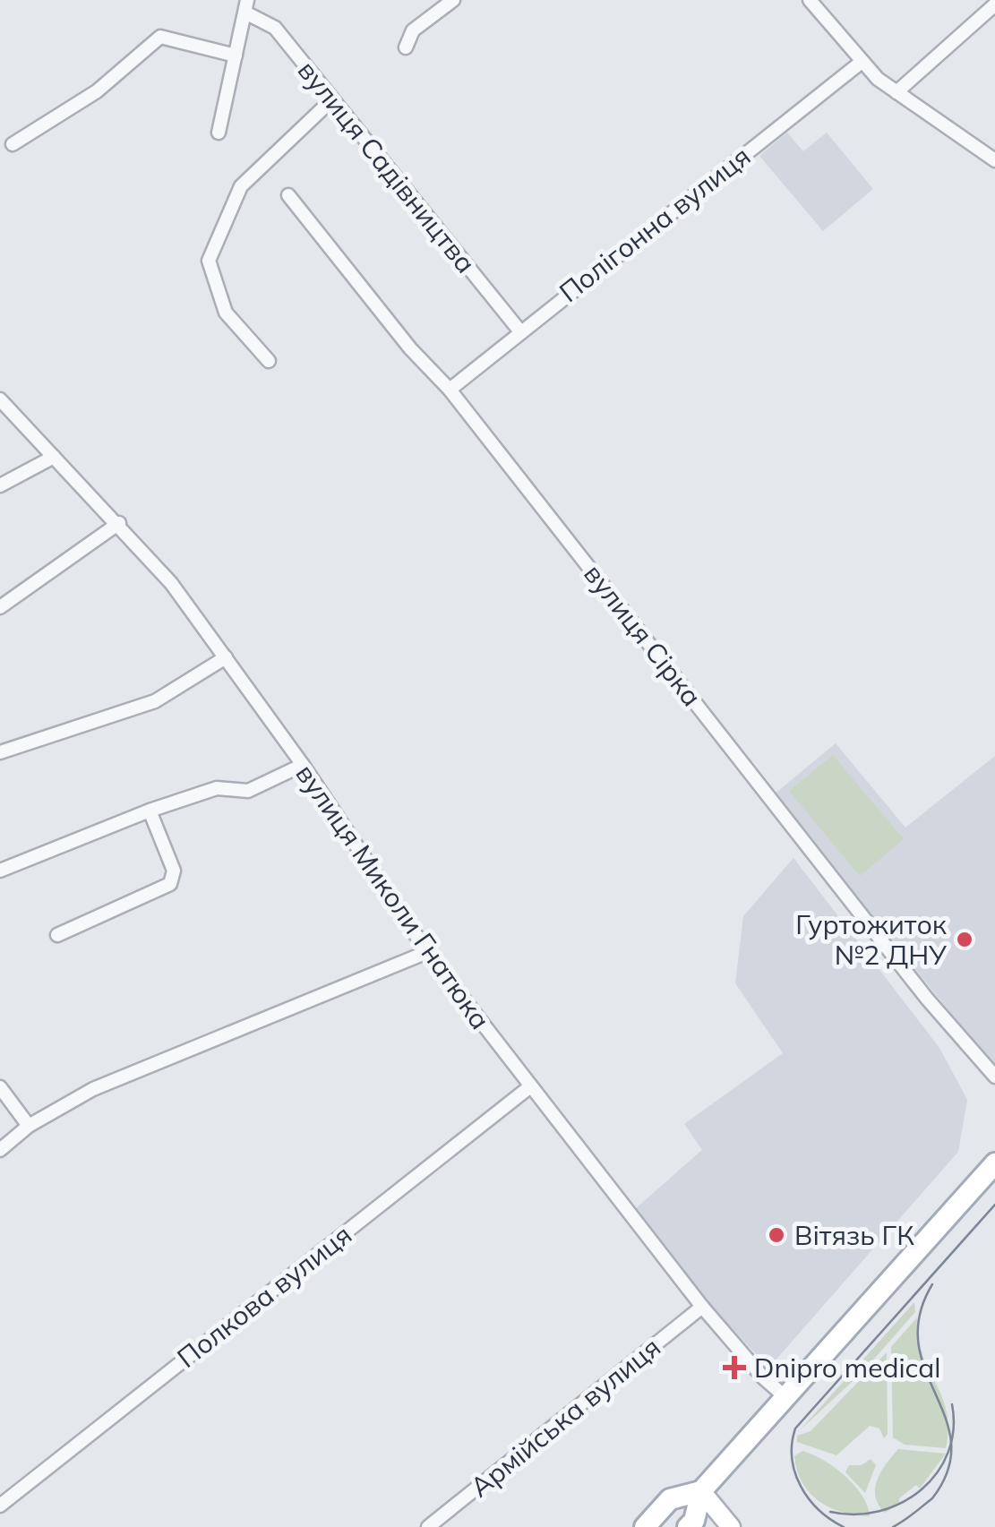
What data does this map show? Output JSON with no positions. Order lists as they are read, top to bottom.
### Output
{
  "streets": {
    "street": [
      "вулиця Садівництва",
      "Полігонна вулиця",
      "вулиця Сірка",
      "вулиця Миколи Гнатюка",
      "Полкова вулиця",
      "Армійська вулиця"
    ]
  },
  "crossings": [
    ["вулиця Садівництва", "Полігонна вулиця"],
    ["Полігонна вулиця", "вулиця Сірка"],
    ["вулиця Миколи Гнатюка", "Полкова вулиця"],
    ["вулиця Миколи Гнатюка", "Армійська вулиця"]
  ],
  "places": {
    "other": ["Гуртожиток №2 ДНУ", "Вітязь ГК"],
    "health": ["Dnipro medical"]
  }
}
